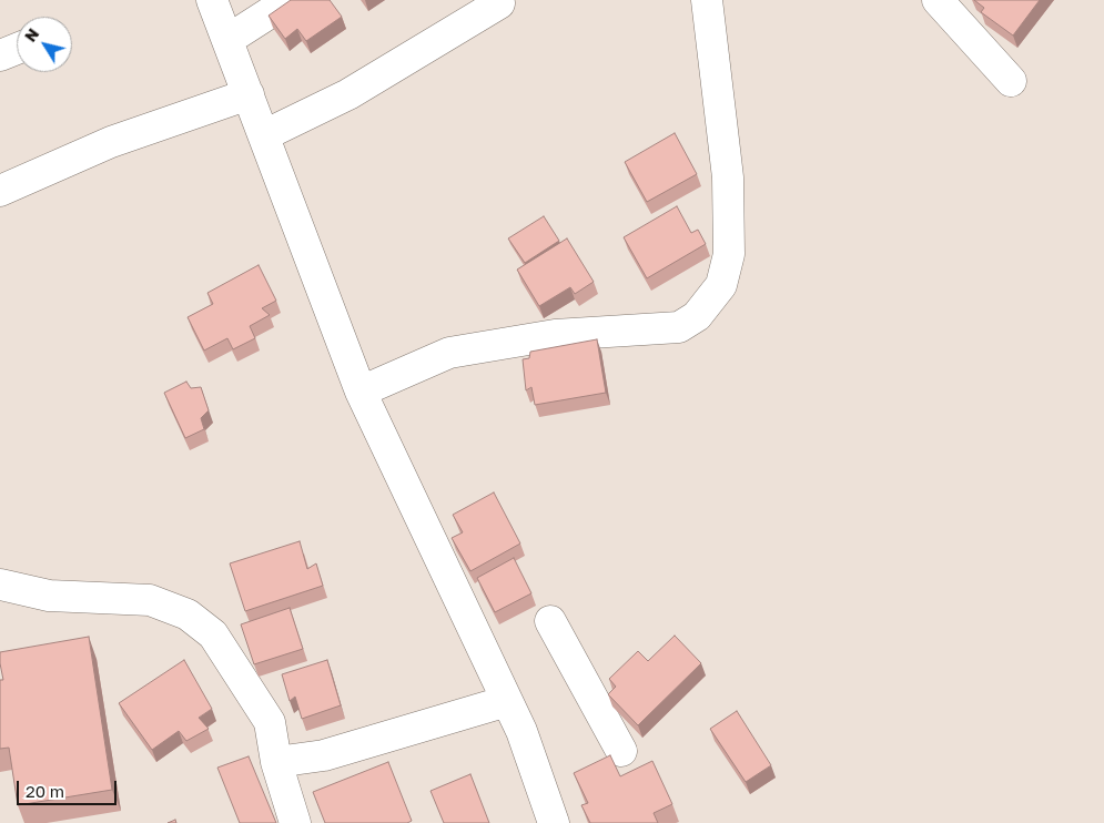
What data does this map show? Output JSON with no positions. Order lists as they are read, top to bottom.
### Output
{
  "scale_bar": "20 m",
  "north": "top left"
}
